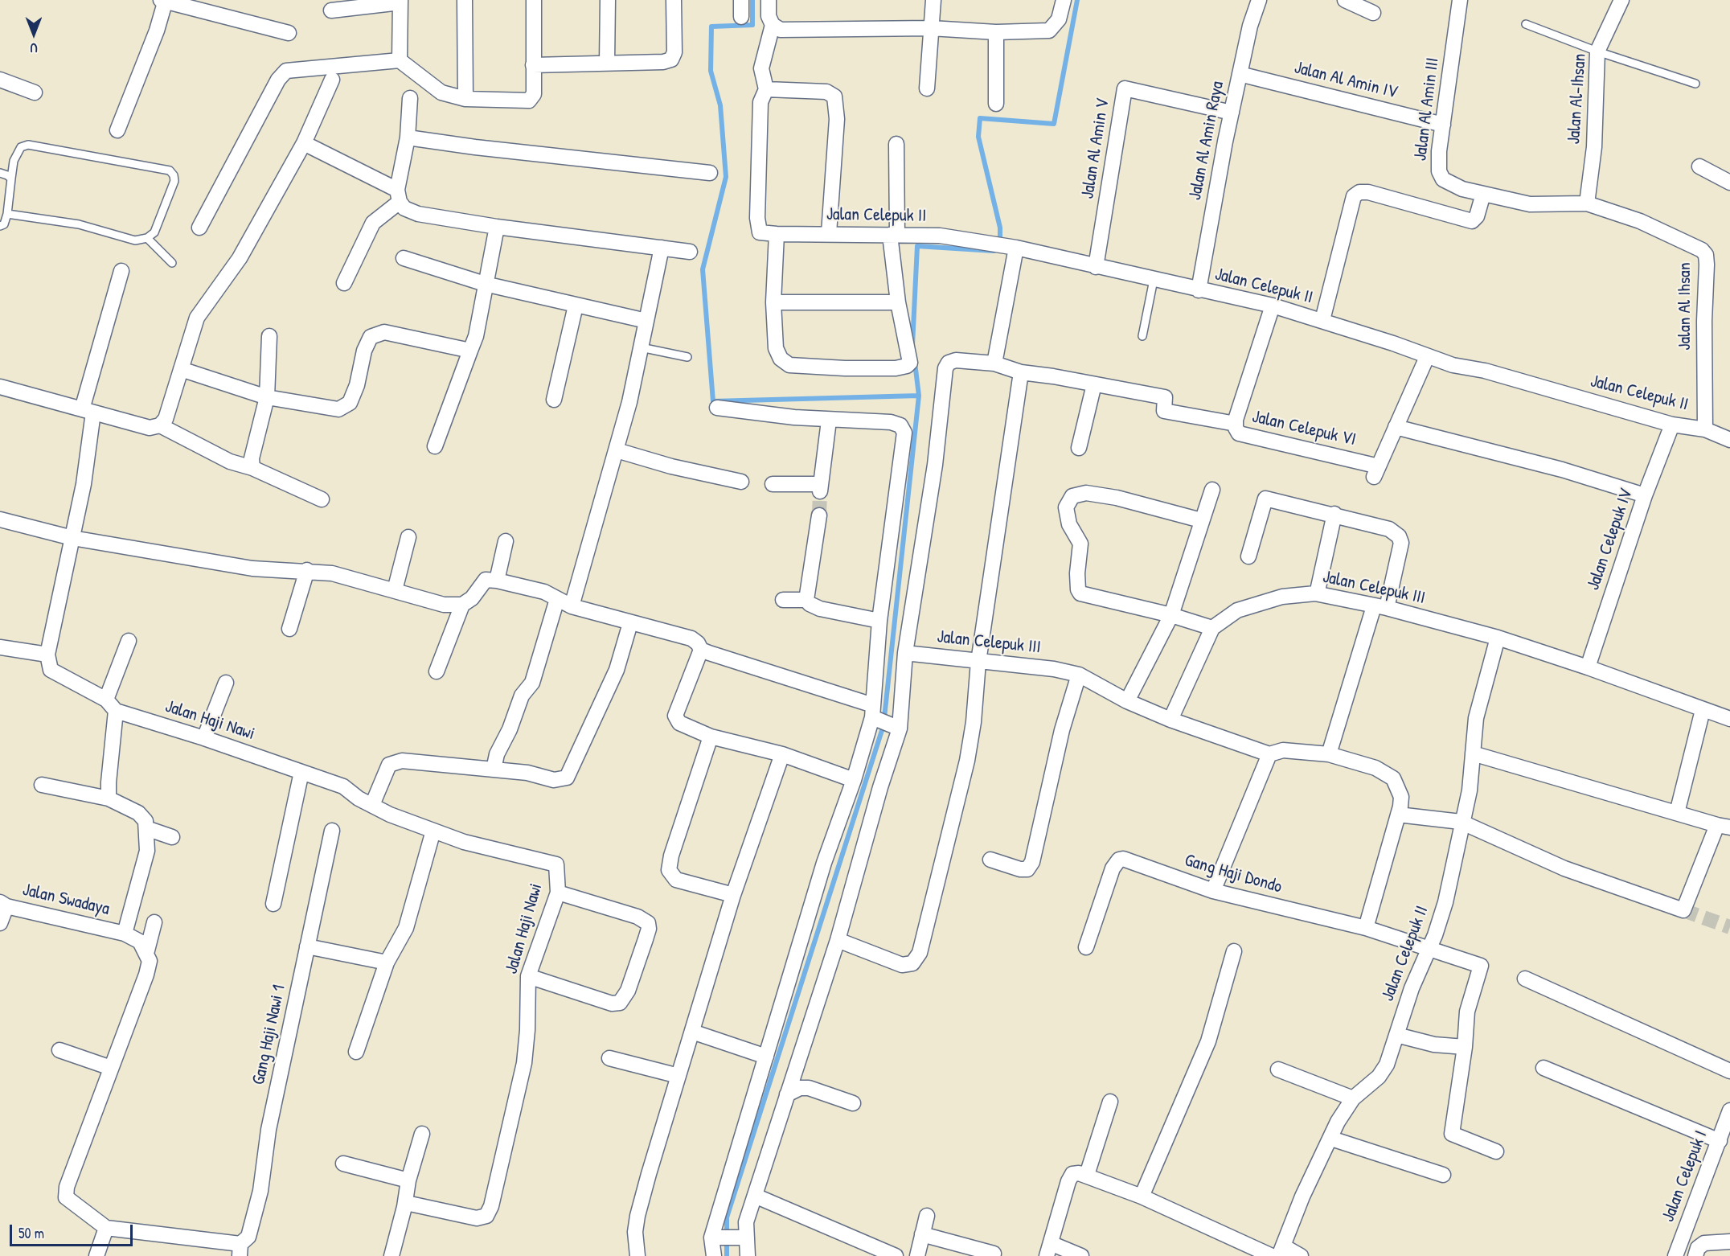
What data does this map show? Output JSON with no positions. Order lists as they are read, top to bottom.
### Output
{
  "streets": {
    "street": [
      "Jalan Al Amin IV",
      "Jalan Al-Ihsan",
      "Jalan Al Amin III",
      "Jalan Al Amin Raya",
      "Jalan Al Amin V",
      "Jalan Celepuk II",
      "Jalan Al Ihsan",
      "Jalan Celepuk VI",
      "Jalan Celepuk IV",
      "Jalan Celepuk III",
      "Jalan Haji Nawi",
      "Gang Haji Dondo",
      "Jalan Swadaya",
      "Gang Haji Nawi 1",
      "Jalan Celepuk I"
    ]
  },
  "crossings": [
    ["Jalan Al Amin IV", "Jalan Al Amin III"],
    ["Jalan Al Amin IV", "Jalan Al Amin Raya"],
    ["Jalan Al-Ihsan", "Jalan Al Amin III"],
    ["Jalan Al-Ihsan", "Jalan Al Ihsan"],
    ["Jalan Al Amin III", "Jalan Al Ihsan"],
    ["Jalan Al Amin Raya", "Jalan Al Amin V"],
    ["Jalan Al Amin Raya", "Jalan Celepuk II"],
    ["Jalan Al Amin V", "Jalan Celepuk II"],
    ["Jalan Celepuk II", "Jalan Al Ihsan"],
    ["Jalan Celepuk II", "Jalan Celepuk VI"],
    ["Jalan Celepuk II", "Jalan Celepuk IV"],
    ["Jalan Celepuk II", "Jalan Celepuk III"],
    ["Jalan Celepuk II", "Gang Haji Dondo"],
    ["Jalan Celepuk IV", "Jalan Celepuk III"]
  ],
  "scale_bar": "50 m",
  "north": "bottom"
}
